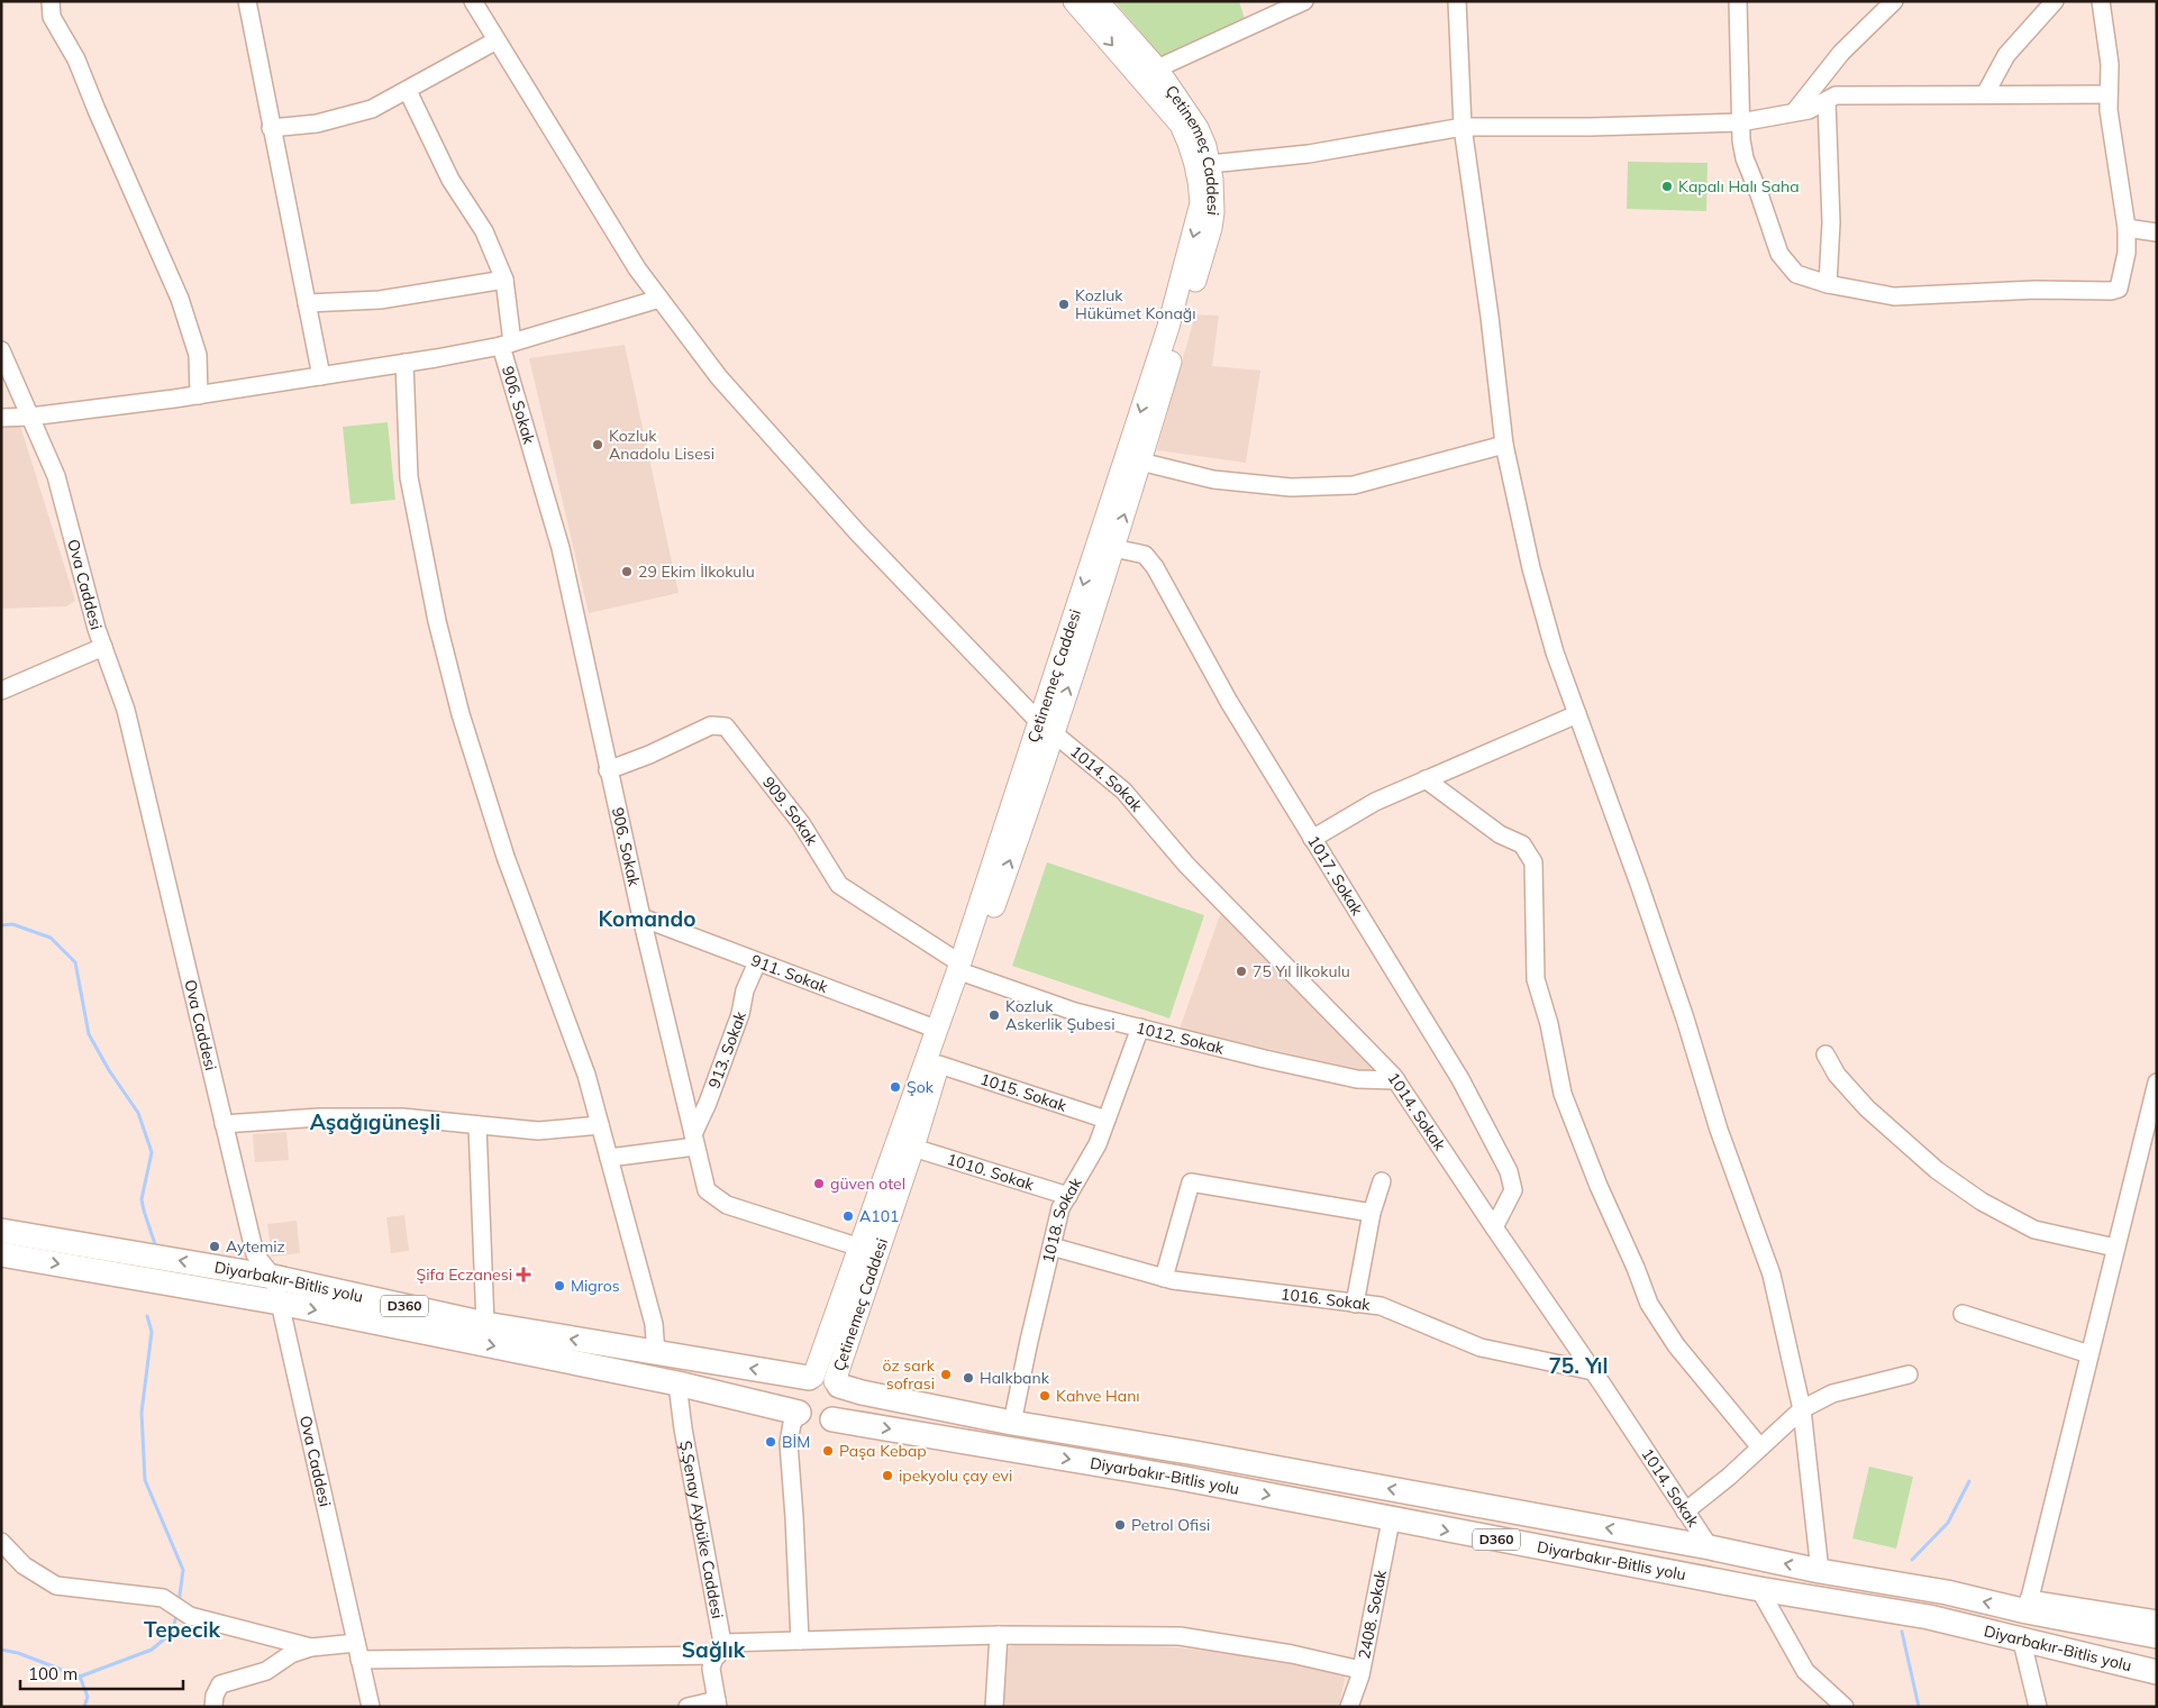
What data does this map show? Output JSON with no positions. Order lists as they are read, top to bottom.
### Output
{
  "streets": {
    "highway": ["Diyarbakır-Bitlis yolu", "D360"],
    "main road": ["Çetinemeç Caddesi"],
    "street": [
      "906. Sokak",
      "Ova Caddesi",
      "1014. Sokak",
      "909. Sokak",
      "1017. Sokak",
      "911. Sokak",
      "1012. Sokak",
      "913. Sokak",
      "1015. Sokak",
      "1010. Sokak",
      "1018. Sokak",
      "1016. Sokak",
      "Ş.Şenay Aybüke Caddesi",
      "2408. Sokak"
    ]
  },
  "crossings": [
    ["Çetinemeç Caddesi", "906. Sokak"],
    ["Çetinemeç Caddesi", "1014. Sokak"],
    ["Çetinemeç Caddesi", "909. Sokak"],
    ["Çetinemeç Caddesi", "1017. Sokak"],
    ["Çetinemeç Caddesi", "911. Sokak"],
    ["Çetinemeç Caddesi", "1012. Sokak"],
    ["Çetinemeç Caddesi", "1015. Sokak"],
    ["Çetinemeç Caddesi", "1010. Sokak"],
    ["Çetinemeç Caddesi", "Diyarbakır-Bitlis yolu"],
    ["906. Sokak", "909. Sokak"],
    ["906. Sokak", "911. Sokak"],
    ["906. Sokak", "913. Sokak"],
    ["Ova Caddesi", "Diyarbakır-Bitlis yolu"],
    ["1014. Sokak", "1017. Sokak"],
    ["1014. Sokak", "1012. Sokak"],
    ["1014. Sokak", "Diyarbakır-Bitlis yolu"],
    ["1014. Sokak", "1016. Sokak"],
    ["909. Sokak", "1012. Sokak"],
    ["911. Sokak", "913. Sokak"],
    ["1012. Sokak", "1018. Sokak"],
    ["1015. Sokak", "1018. Sokak"],
    ["1010. Sokak", "1018. Sokak"],
    ["1018. Sokak", "Diyarbakır-Bitlis yolu"],
    ["1018. Sokak", "1016. Sokak"],
    ["Diyarbakır-Bitlis yolu", "Ş.Şenay Aybüke Caddesi"],
    ["Diyarbakır-Bitlis yolu", "2408. Sokak"]
  ],
  "districts": [
    "Komando",
    "Aşağıgüneşli",
    "75. Yıl",
    "Tepecik",
    "Sağlık"
  ],
  "places": {
    "other": [
      "Kapalı Halı Saha",
      "Kozluk Hükümet Konağı",
      "Kozluk Anadolu Lisesi",
      "29 Ekim İlkokulu",
      "75 Yıl İlkokulu",
      "Kozluk Askerlik Şubesi",
      "Şok",
      "güven otel",
      "A101",
      "Aytemiz",
      "Migros",
      "öz sark sofrasi",
      "Halkbank",
      "Kahve Hanı",
      "BİM",
      "Paşa Kebap",
      "ipekyolu çay evi",
      "Petrol Ofisi"
    ],
    "health": ["Şifa Eczanesi"]
  },
  "scale_bar": "100 m"
}
